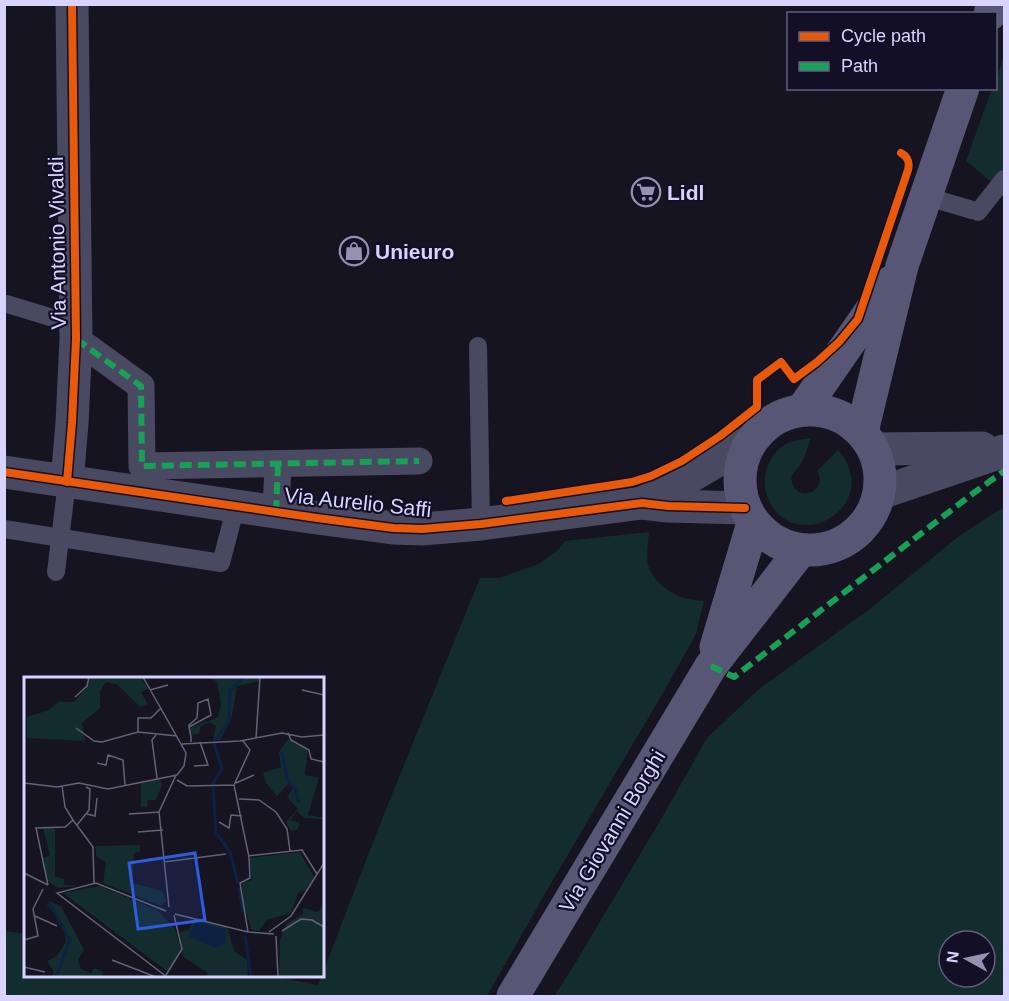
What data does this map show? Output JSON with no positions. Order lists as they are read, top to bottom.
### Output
{
  "streets": {
    "main road": ["Via Giovanni Borghi"],
    "street": ["Via Antonio Vivaldi", "Via Aurelio Saffi"]
  },
  "crossings": [
    ["Via Antonio Vivaldi", "Via Aurelio Saffi"],
    ["Via Aurelio Saffi", "Via Giovanni Borghi"]
  ],
  "places": {
    "supermarket": ["Lidl"],
    "shop": ["Unieuro"]
  },
  "legend": ["Cycle path", "Path"],
  "north": "left"
}
